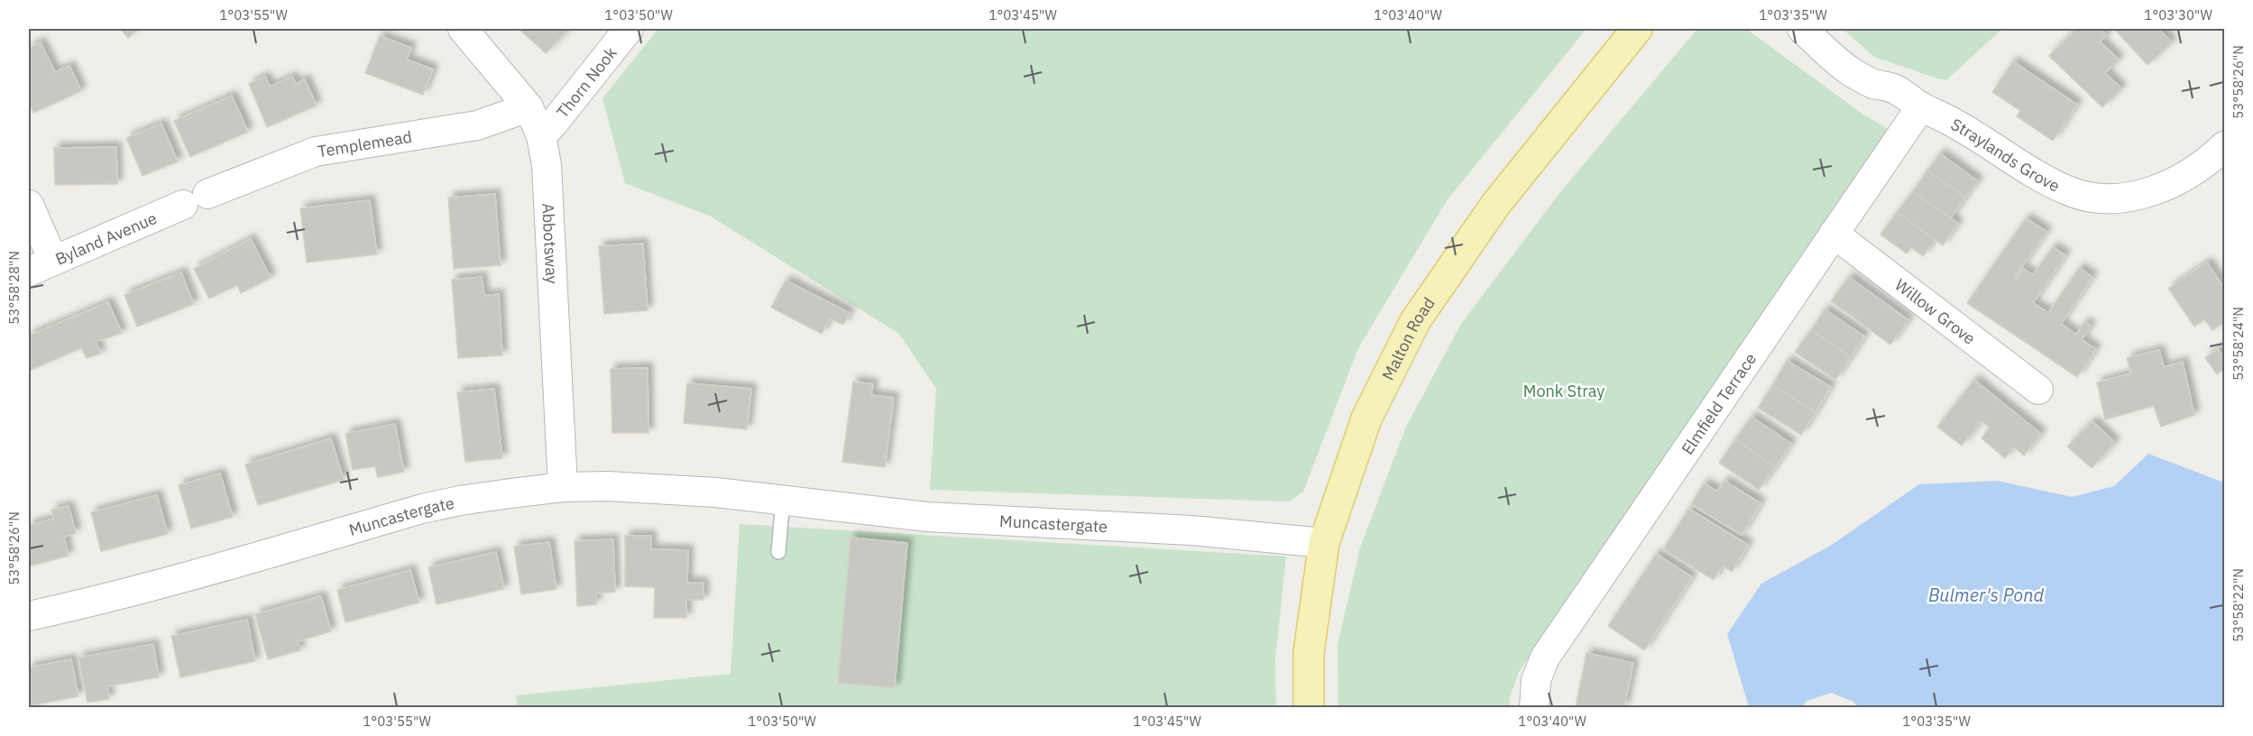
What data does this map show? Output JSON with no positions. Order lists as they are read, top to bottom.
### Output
{
  "streets": {
    "main road": ["Malton Road"],
    "street": [
      "Thorn Nook",
      "Templemead",
      "Straylands Grove",
      "Byland Avenue",
      "Abbotsway",
      "Willow Grove",
      "Elmfield Terrace",
      "Muncastergate"
    ]
  },
  "crossings": [
    ["Thorn Nook", "Abbotsway"],
    ["Templemead", "Byland Avenue"],
    ["Templemead", "Abbotsway"],
    ["Straylands Grove", "Elmfield Terrace"],
    ["Abbotsway", "Muncastergate"],
    ["Willow Grove", "Elmfield Terrace"],
    ["Malton Road", "Muncastergate"]
  ],
  "water": ["Bulmer's Pond"],
  "parks": ["Monk Stray"],
  "coordinates": [
    "1°03'55\"W",
    "1°03'50\"W",
    "1°03'45\"W",
    "1°03'40\"W",
    "1°03'35\"W",
    "1°03'30\"W",
    "53°58'26\"N",
    "53°58'28\"N",
    "53°58'24\"N",
    "53°58'22\"N"
  ]
}
